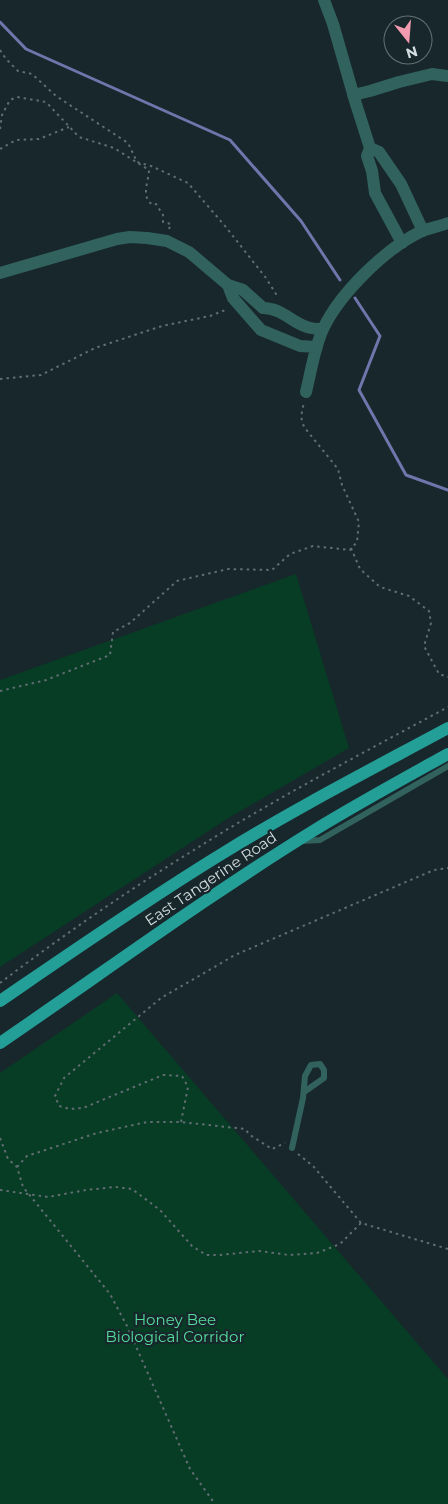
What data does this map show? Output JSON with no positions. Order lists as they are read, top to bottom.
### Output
{
  "streets": {
    "main road": ["East Tangerine Road"]
  },
  "parks": ["Honey Bee Biological Corridor"],
  "north": "bottom"
}
